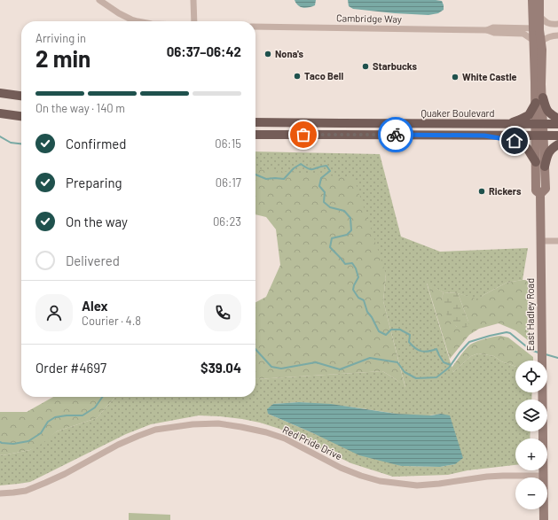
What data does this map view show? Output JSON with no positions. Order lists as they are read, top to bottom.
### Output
{
  "streets": {
    "main road": ["Quaker Boulevard"],
    "street": ["Cambridge Way", "East Hadley Road", "Red Pride Drive"]
  },
  "crossings": [
    ["Cambridge Way", "East Hadley Road"],
    ["Quaker Boulevard", "East Hadley Road"],
    ["East Hadley Road", "Red Pride Drive"]
  ],
  "places": [
    "Nona's",
    "Starbucks",
    "Taco Bell",
    "White Castle",
    "Rickers"
  ],
  "page": {
    "heading": ["2 min", "Arriving in", "06:37–06:42"],
    "panel": [
      "Alex",
      "Courier · 4.8",
      "Order #4697",
      "$39.04"
    ],
    "bar": "On the way · 140 m",
    "list": [
      ["Confirmed", "06:15"],
      ["Preparing", "06:17"],
      ["On the way", "06:23"],
      "Delivered"
    ],
    "map_buttons": ["+", "−"]
  }
}
